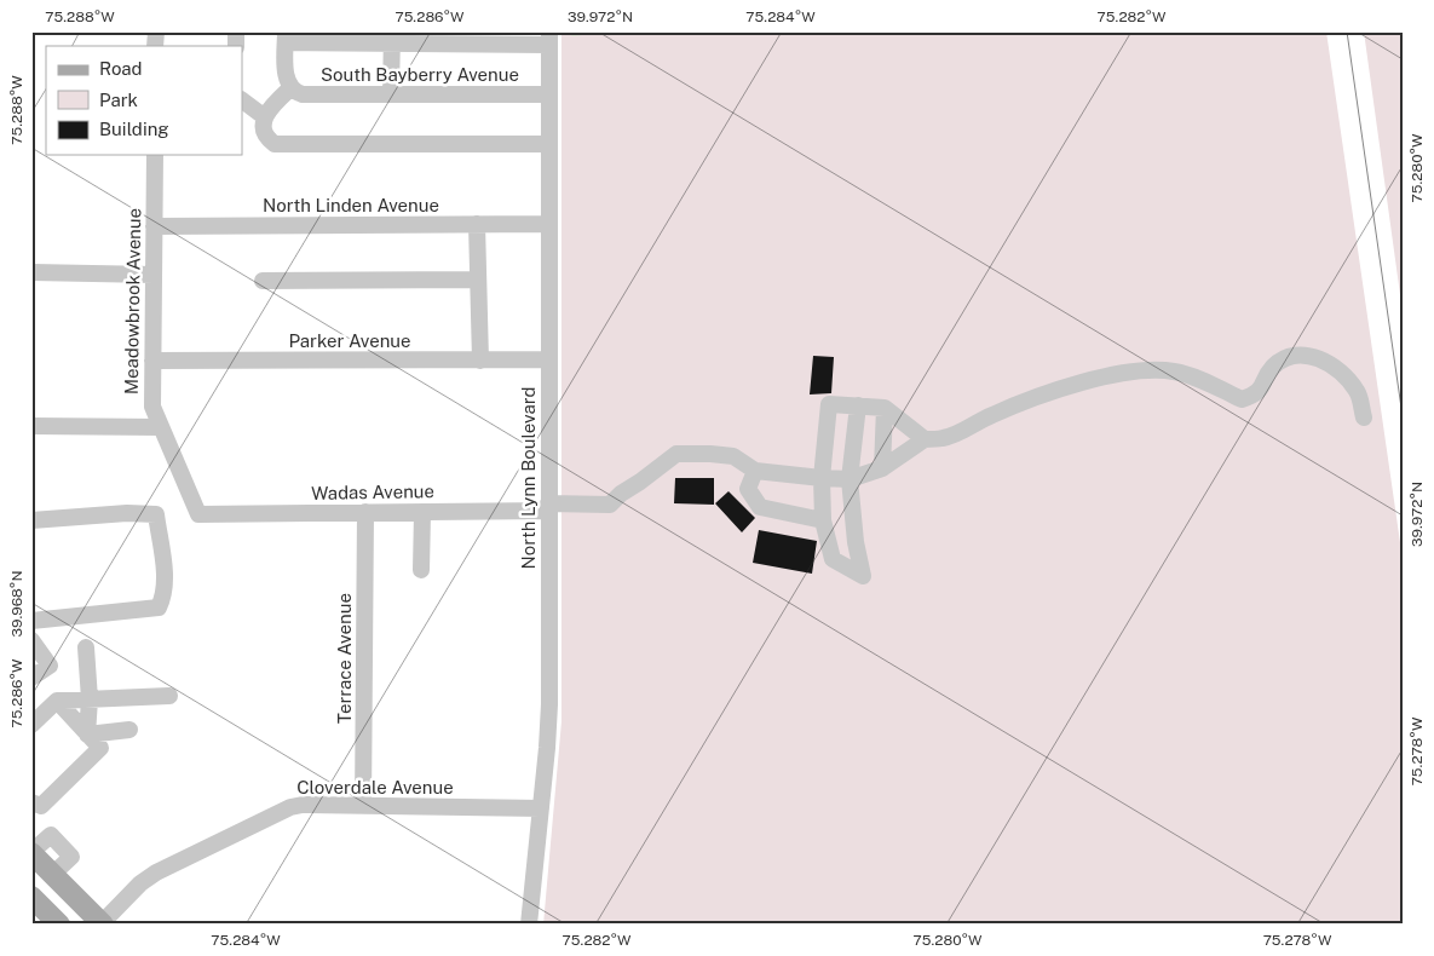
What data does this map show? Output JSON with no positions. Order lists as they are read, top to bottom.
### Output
{
  "streets": {
    "street": [
      "South Bayberry Avenue",
      "North Linden Avenue",
      "Meadowbrook Avenue",
      "Parker Avenue",
      "North Lynn Boulevard",
      "Wadas Avenue",
      "Terrace Avenue",
      "Cloverdale Avenue"
    ]
  },
  "crossings": [
    ["South Bayberry Avenue", "North Lynn Boulevard"],
    ["North Linden Avenue", "Meadowbrook Avenue"],
    ["North Linden Avenue", "North Lynn Boulevard"],
    ["Meadowbrook Avenue", "Parker Avenue"],
    ["Meadowbrook Avenue", "Wadas Avenue"],
    ["Parker Avenue", "North Lynn Boulevard"],
    ["North Lynn Boulevard", "Wadas Avenue"],
    ["North Lynn Boulevard", "Cloverdale Avenue"],
    ["Wadas Avenue", "Terrace Avenue"],
    ["Terrace Avenue", "Cloverdale Avenue"]
  ],
  "legend": ["Road", "Park", "Building"],
  "coordinates": [
    "75.288°W",
    "75.286°W",
    "39.972°N",
    "75.284°W",
    "75.282°W",
    "75.280°W",
    "39.968°N",
    "75.278°W"
  ]
}
